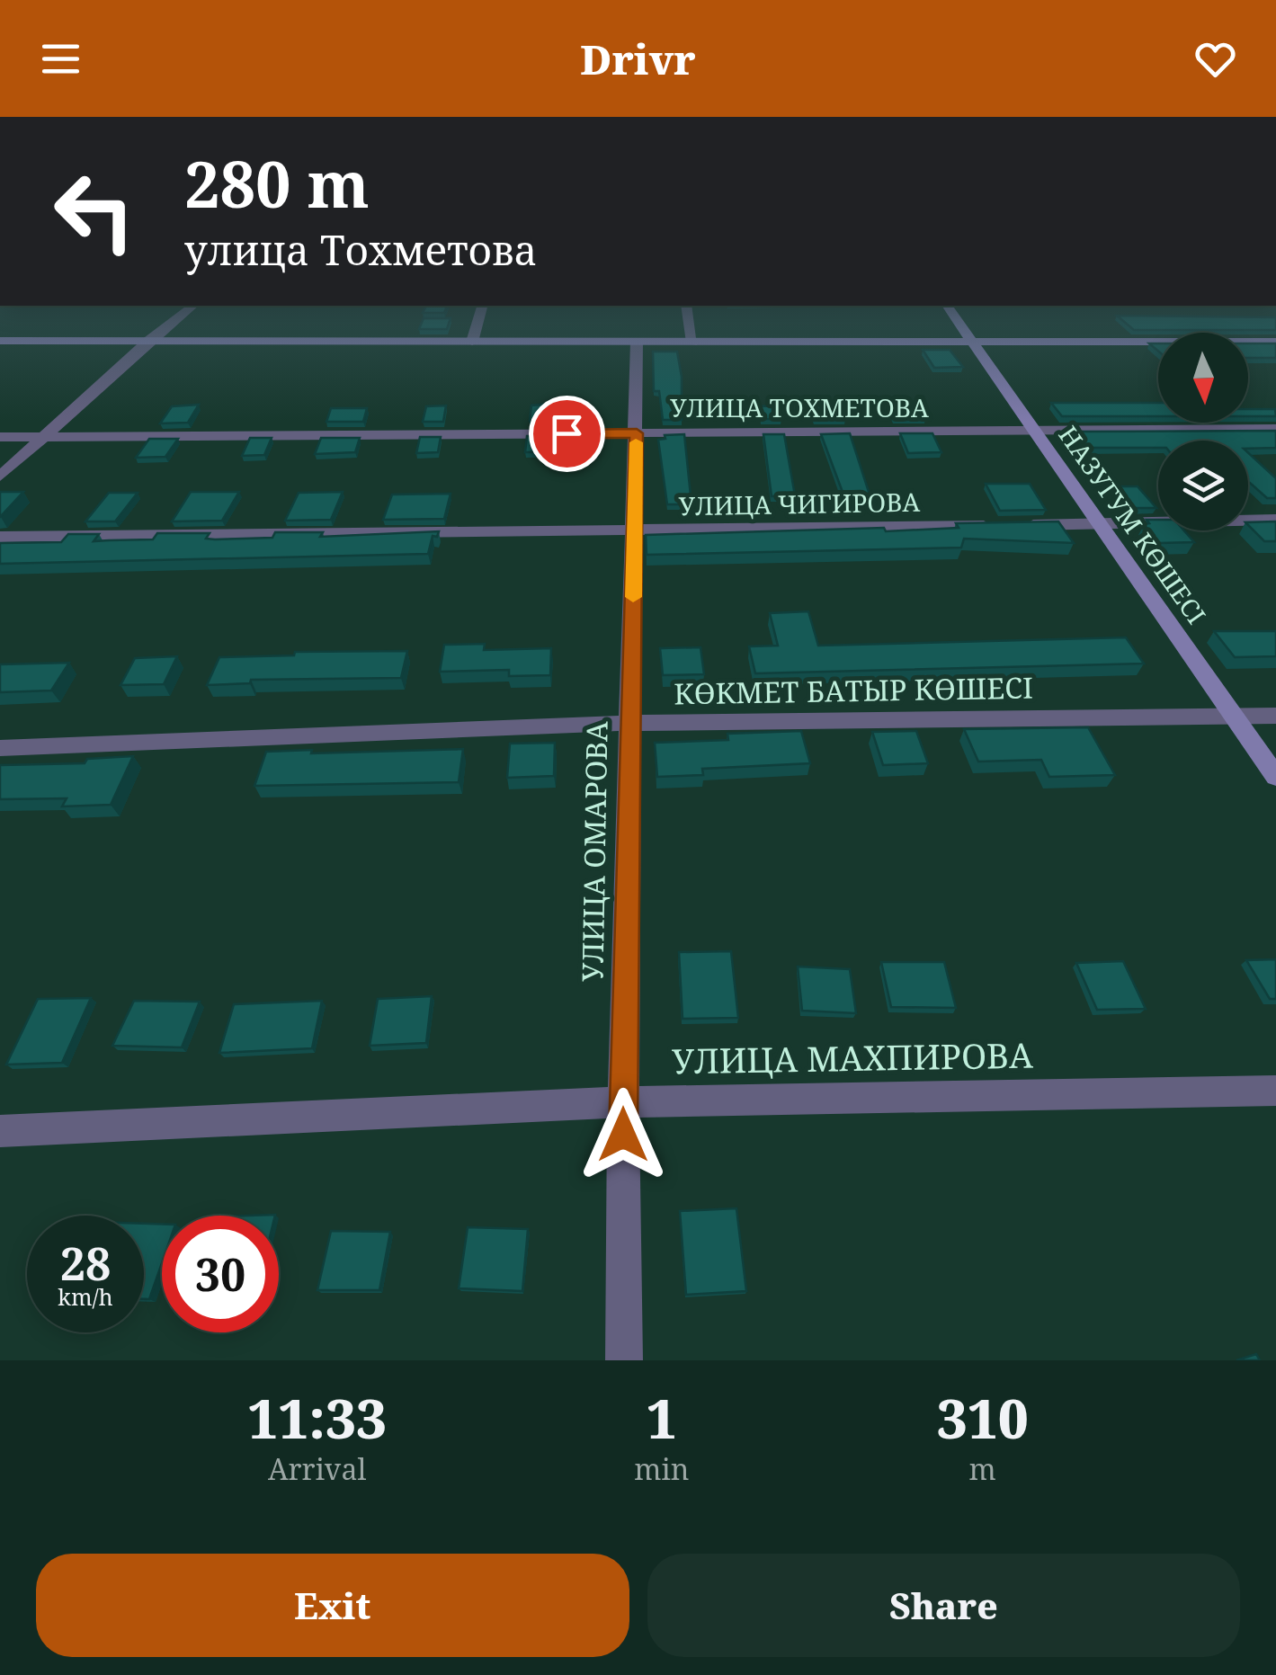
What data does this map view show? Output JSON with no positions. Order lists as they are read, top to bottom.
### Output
{
  "streets": {
    "street": [
      "УЛИЦА ТОХМЕТОВА",
      "УЛИЦА ЧИГИРОВА",
      "НАЗУГУМ КӨШЕСІ",
      "КӨКМЕТ БАТЫР КӨШЕСІ",
      "УЛИЦА ОМАРОВА",
      "УЛИЦА МАХПИРОВА"
    ]
  },
  "crossings": [
    ["УЛИЦА ТОХМЕТОВА", "НАЗУГУМ КӨШЕСІ"],
    ["УЛИЦА ТОХМЕТОВА", "УЛИЦА ОМАРОВА"],
    ["УЛИЦА ЧИГИРОВА", "НАЗУГУМ КӨШЕСІ"],
    ["УЛИЦА ЧИГИРОВА", "УЛИЦА ОМАРОВА"],
    ["НАЗУГУМ КӨШЕСІ", "КӨКМЕТ БАТЫР КӨШЕСІ"],
    ["КӨКМЕТ БАТЫР КӨШЕСІ", "УЛИЦА ОМАРОВА"],
    ["УЛИЦА ОМАРОВА", "УЛИЦА МАХПИРОВА"]
  ],
  "north": "bottom",
  "page": {
    "header": "Drivr",
    "turn": ["280 m", "улица Тохметова"],
    "speed": "28 km/h",
    "limit": "30",
    "eta": [
      "11:33",
      "Arrival",
      "1",
      "min",
      "310",
      "m"
    ],
    "buttons": ["Exit", "Share"]
  }
}
